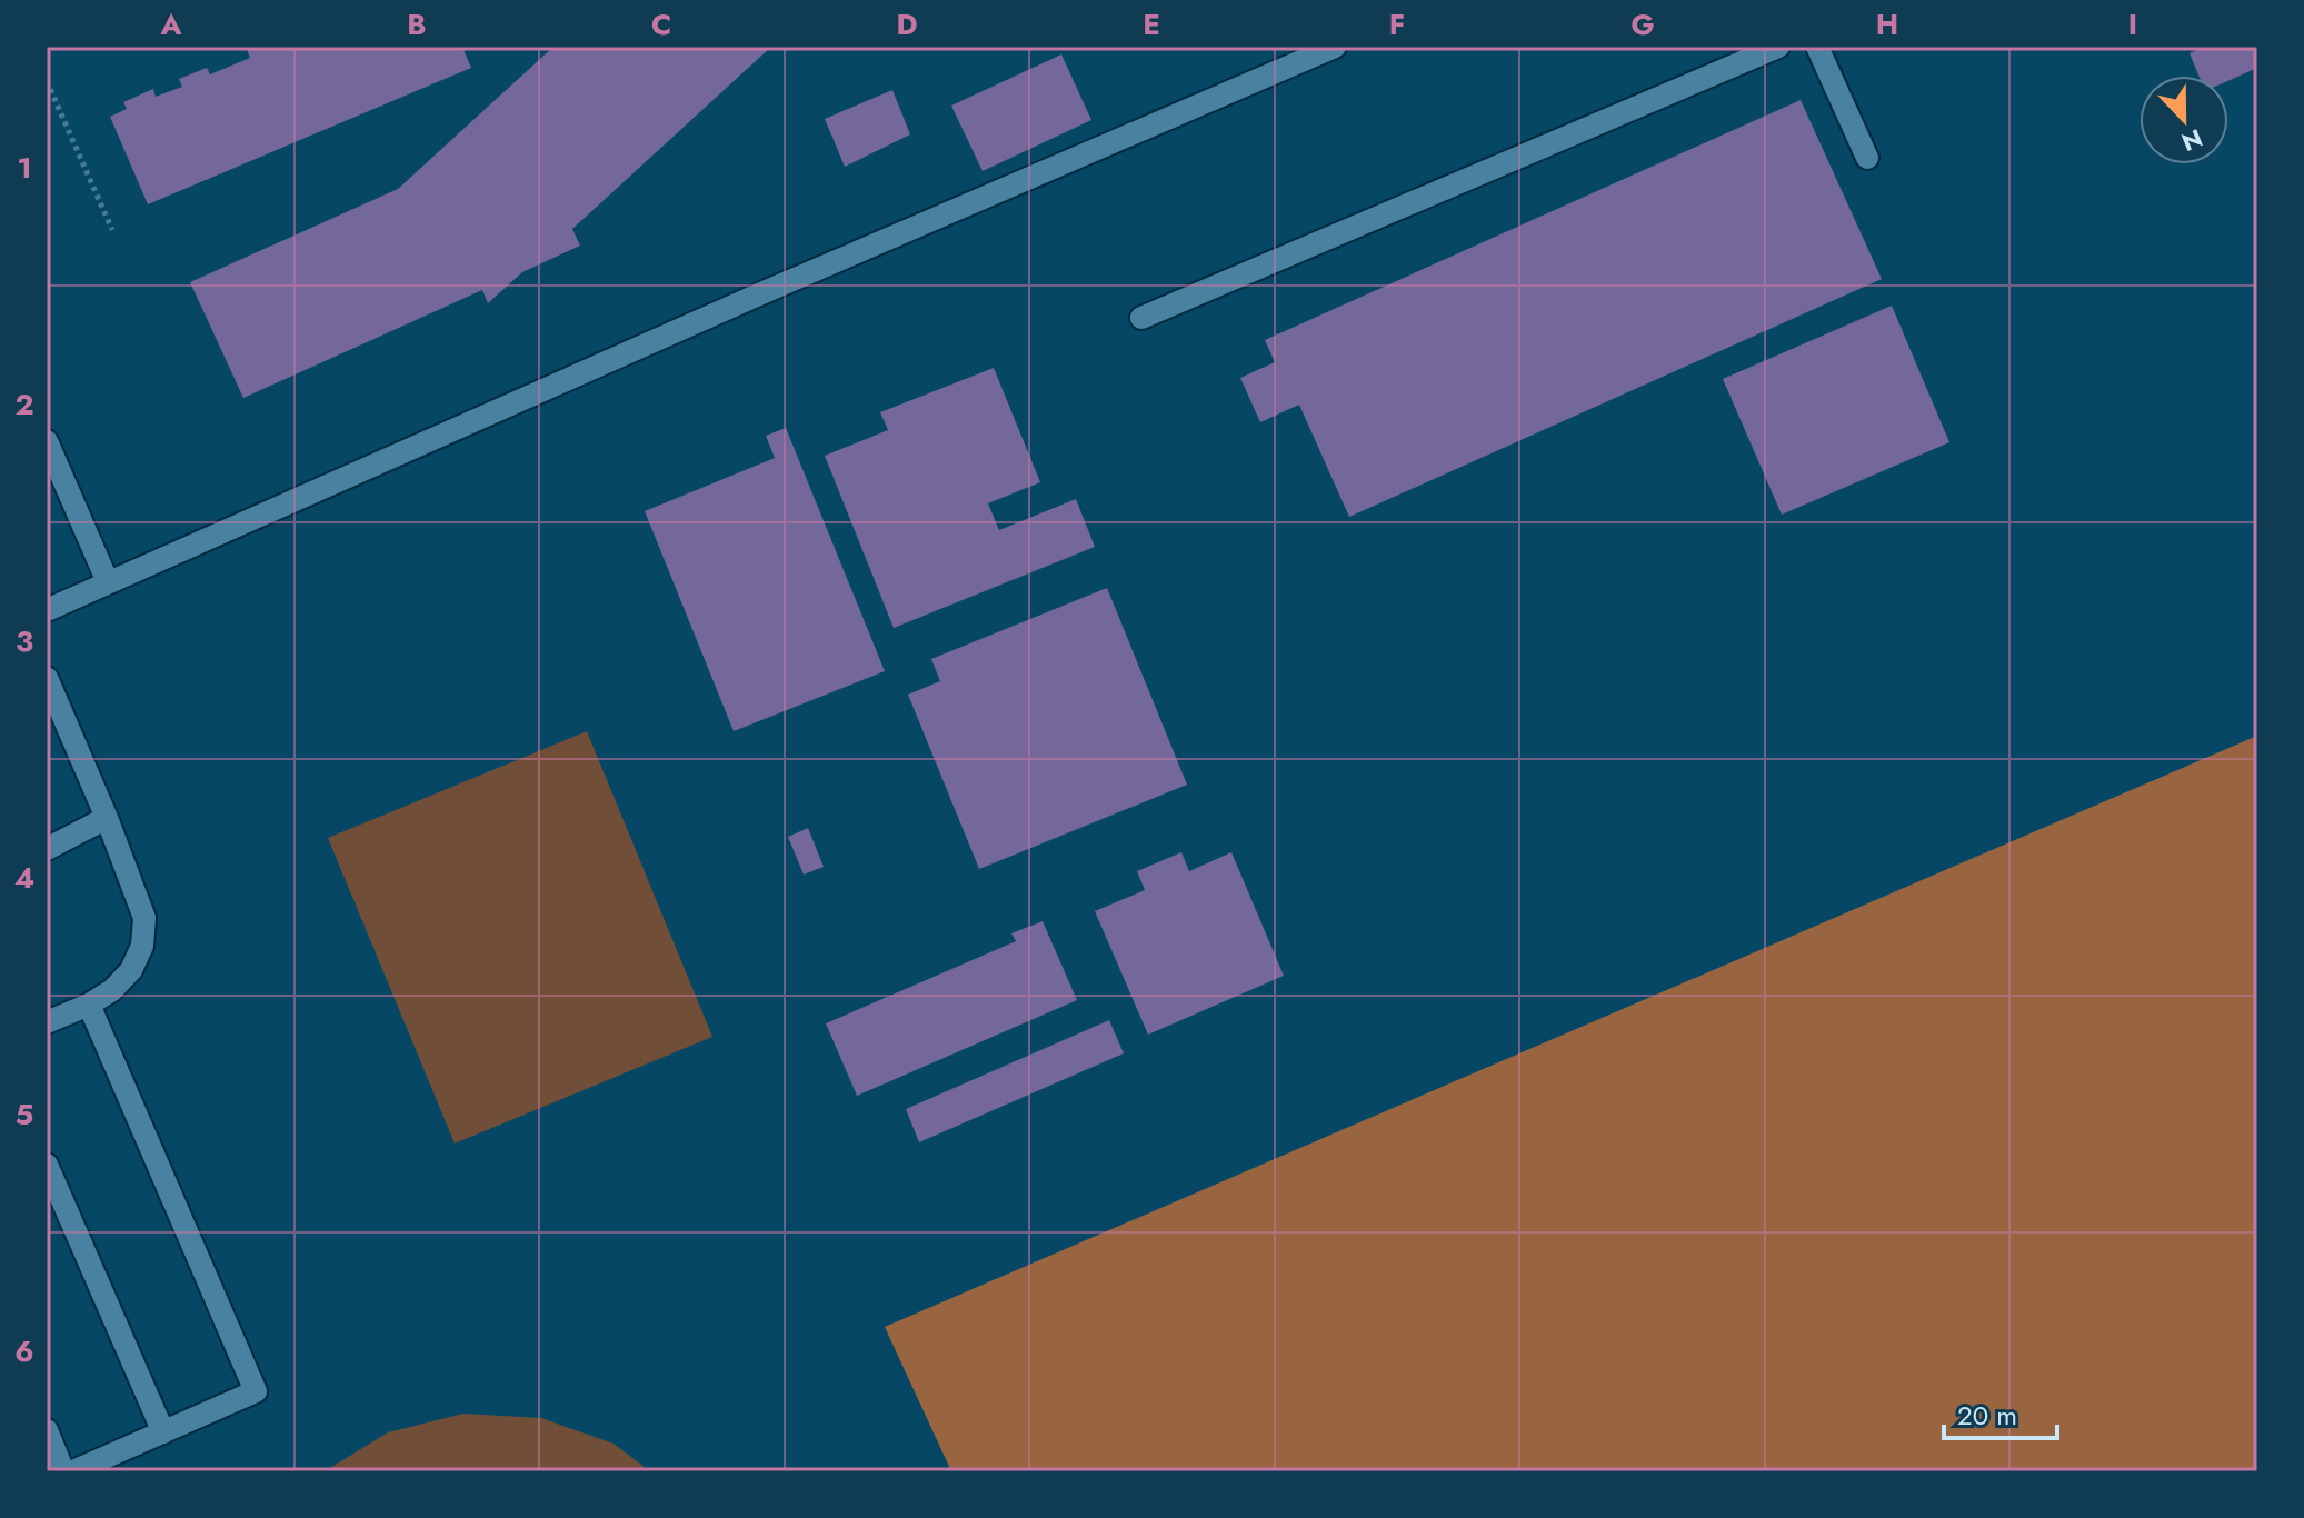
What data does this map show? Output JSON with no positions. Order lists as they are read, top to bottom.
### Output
{
  "scale_bar": "20 m",
  "north": "bottom",
  "grid": {
    "columns": [
      "A",
      "B",
      "C",
      "D",
      "E",
      "F",
      "G",
      "H",
      "I"
    ],
    "rows": [
      "1",
      "2",
      "3",
      "4",
      "5",
      "6"
    ]
  }
}
